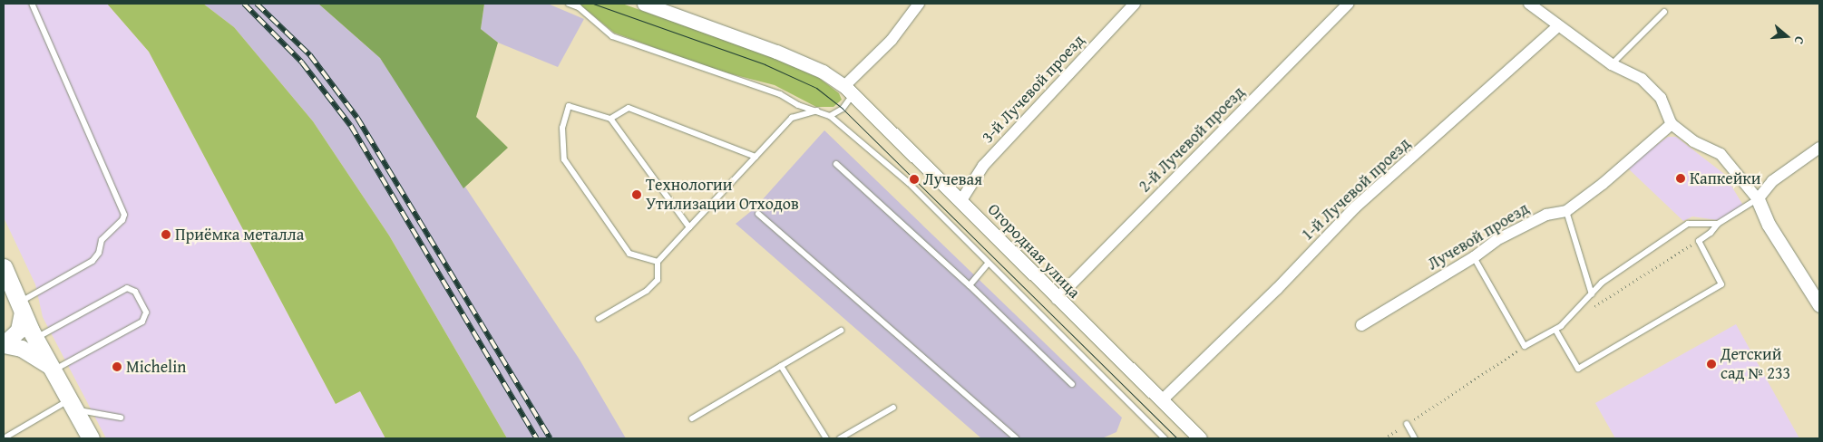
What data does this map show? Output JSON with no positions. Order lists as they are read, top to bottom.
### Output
{
  "streets": {
    "street": [
      "3-й Лучевой проезд",
      "2-й Лучевой проезд",
      "1-й Лучевой проезд",
      "Лучевой проезд",
      "Огородная улица"
    ]
  },
  "crossings": [
    ["3-й Лучевой проезд", "Огородная улица"],
    ["2-й Лучевой проезд", "Огородная улица"],
    ["1-й Лучевой проезд", "Огородная улица"]
  ],
  "places": [
    "Капкейки",
    "Лучевая",
    "Технологии Утилизации Отходов",
    "Приёмка металла",
    "Детский сад № 233",
    "Michelin"
  ],
  "north": "right"
}
